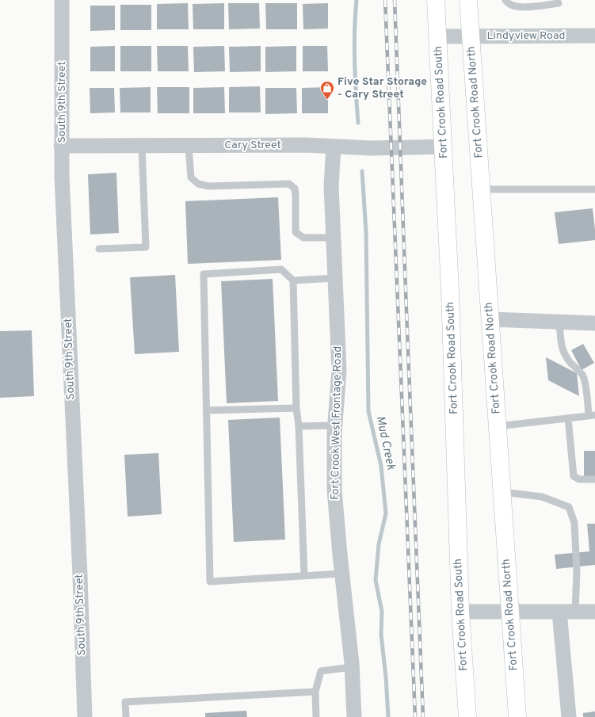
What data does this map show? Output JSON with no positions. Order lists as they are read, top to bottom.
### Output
{
  "streets": {
    "main road": ["Fort Crook Road South", "Fort Crook Road North"],
    "street": [
      "Lindyview Road",
      "South 9th Street",
      "Cary Street",
      "Fort Crook West Frontage Road"
    ]
  },
  "crossings": [
    ["Lindyview Road", "Fort Crook Road South"],
    ["Lindyview Road", "Fort Crook Road North"],
    ["South 9th Street", "Cary Street"],
    ["Fort Crook Road South", "Cary Street"],
    ["Cary Street", "Fort Crook West Frontage Road"]
  ],
  "water": ["Mud Creek"],
  "places": {
    "shop": ["Five Star Storage - Cary Street"]
  }
}
